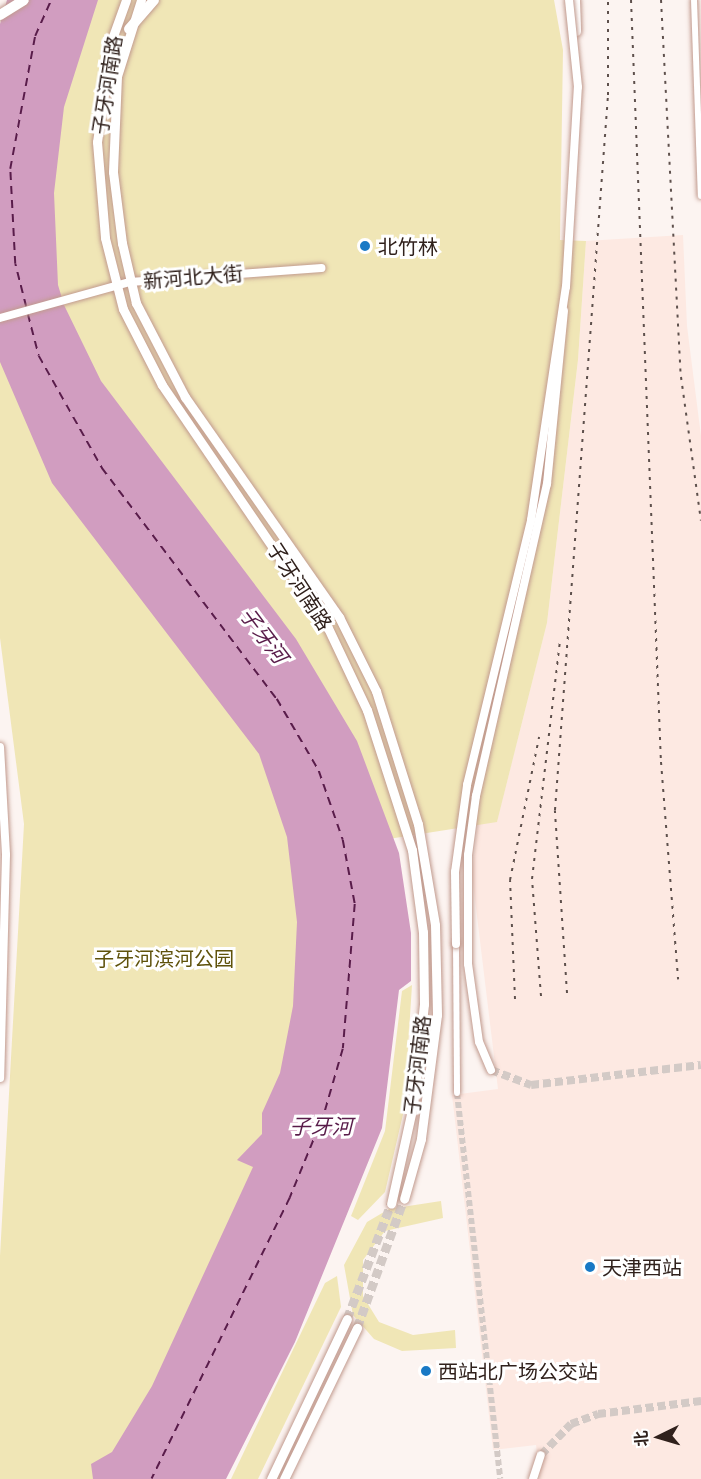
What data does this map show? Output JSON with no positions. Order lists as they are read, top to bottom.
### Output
{
  "streets": {
    "main road": ["子牙河南路"],
    "street": ["新河北大街"]
  },
  "crossings": [
    ["子牙河南路", "新河北大街"]
  ],
  "water": ["子牙河"],
  "parks": ["子牙河滨河公园"],
  "places": ["北竹林", "天津西站", "西站北广场公交站"],
  "north": "left"
}
